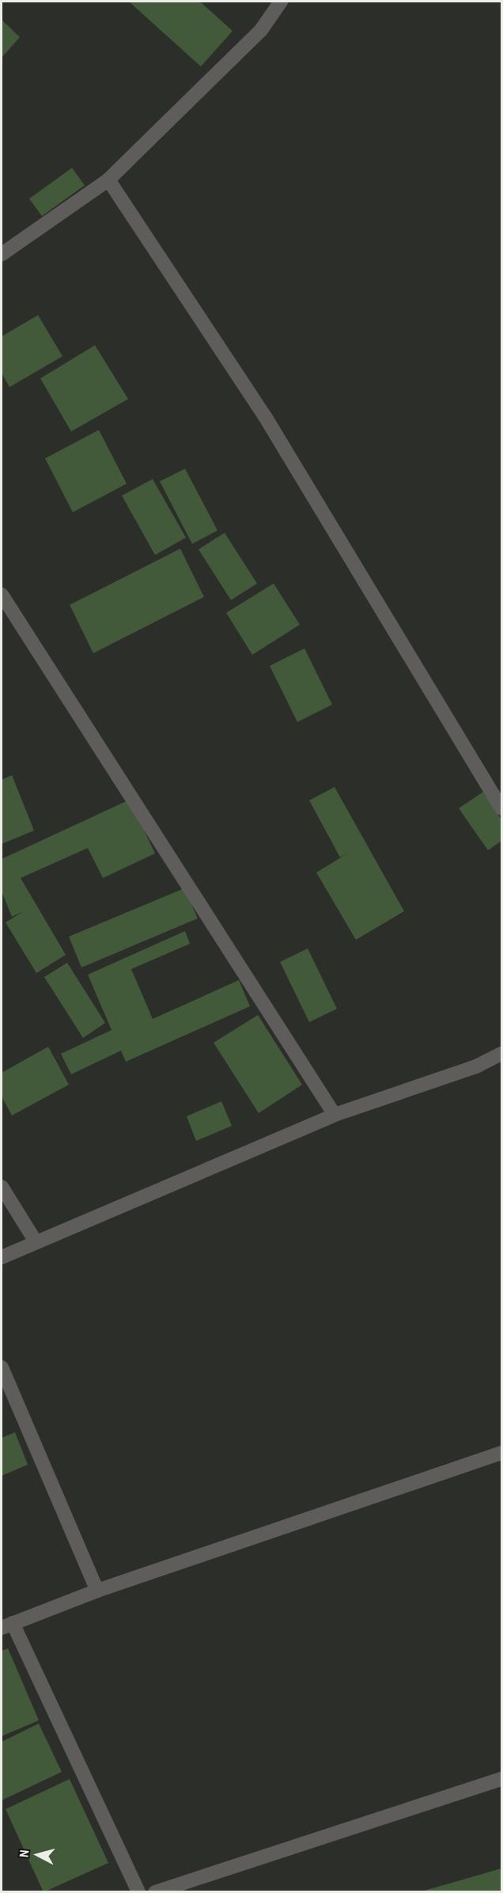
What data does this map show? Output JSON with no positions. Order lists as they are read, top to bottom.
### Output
{
  "north": "left"
}
